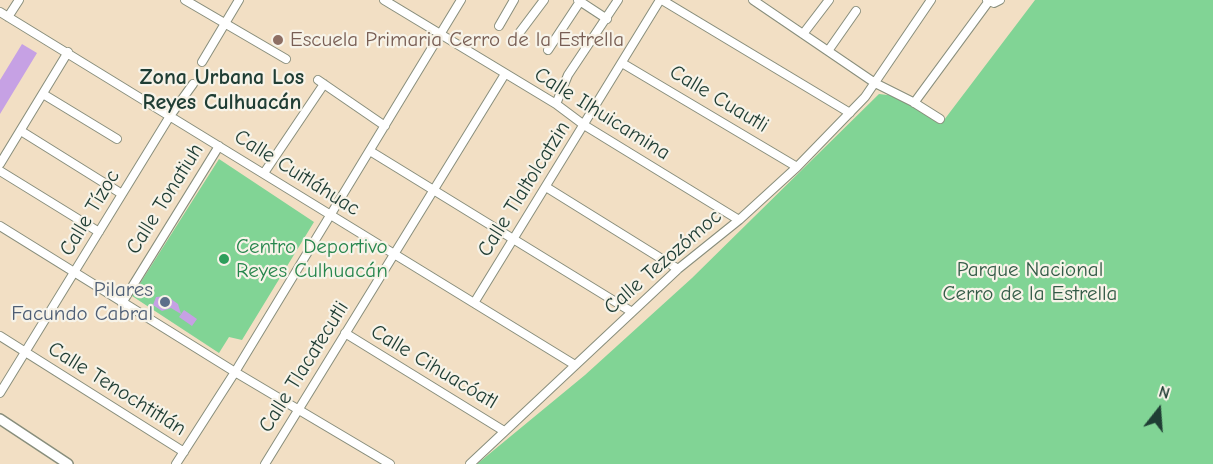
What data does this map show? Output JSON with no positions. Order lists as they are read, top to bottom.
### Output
{
  "streets": {
    "street": [
      "Calle Cuautli",
      "Calle Ilhuicamina",
      "Calle Cuitláhuac",
      "Calle Tlaltolcatzin",
      "Calle Tonatiuh",
      "Calle Tízoc",
      "Calle Tezozómoc",
      "Calle Tlacatecutli",
      "Calle Cihuacóatl",
      "Calle Tenochtitlán"
    ]
  },
  "crossings": [
    ["Calle Cuautli", "Calle Tlaltolcatzin"],
    ["Calle Cuautli", "Calle Tezozómoc"],
    ["Calle Ilhuicamina", "Calle Tlaltolcatzin"],
    ["Calle Ilhuicamina", "Calle Tezozómoc"],
    ["Calle Ilhuicamina", "Calle Tlacatecutli"],
    ["Calle Cuitláhuac", "Calle Tlaltolcatzin"],
    ["Calle Cuitláhuac", "Calle Tonatiuh"],
    ["Calle Cuitláhuac", "Calle Tízoc"],
    ["Calle Cuitláhuac", "Calle Tezozómoc"],
    ["Calle Cuitláhuac", "Calle Tlacatecutli"],
    ["Calle Tízoc", "Calle Tenochtitlán"],
    ["Calle Tezozómoc", "Calle Cihuacóatl"],
    ["Calle Tlacatecutli", "Calle Cihuacóatl"]
  ],
  "districts": ["Zona Urbana Los Reyes Culhuacán"],
  "parks": ["Parque Nacional Cerro de la Estrella"],
  "places": ["Escuela Primaria Cerro de la Estrella", "Centro Deportivo Reyes Culhuacán", "Pilares Facundo Cabral"],
  "north": "top"
}
